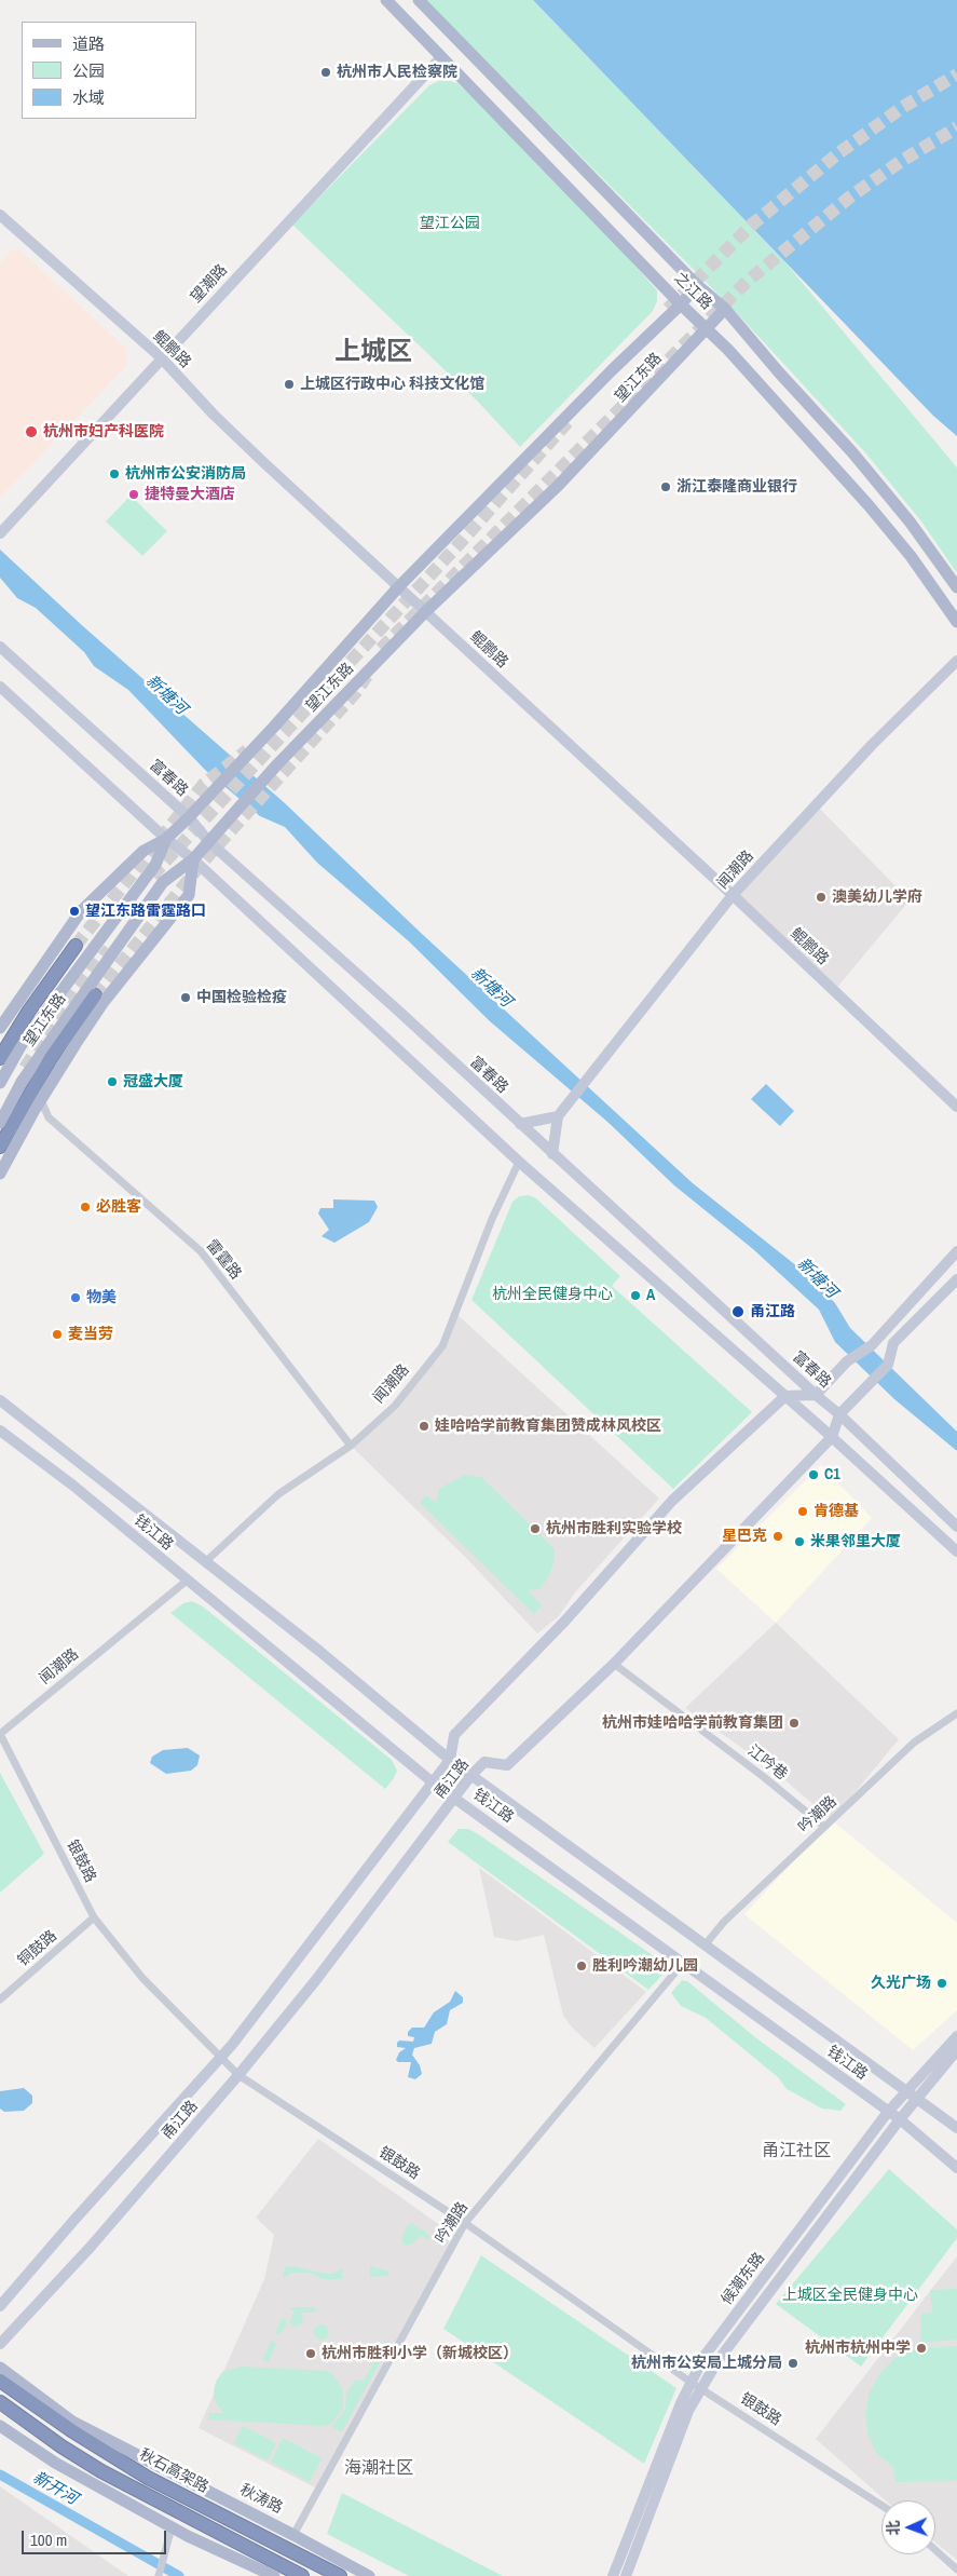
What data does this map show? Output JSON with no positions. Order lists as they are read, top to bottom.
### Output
{
  "streets": {
    "highway": ["秋石高架路"],
    "main road": ["之江路", "望江东路", "秋涛路"],
    "street": [
      "望潮路",
      "鲲鹏路",
      "富春路",
      "闻潮路",
      "雷霆路",
      "钱江路",
      "江吟巷",
      "甬江路",
      "吟潮路",
      "银鼓路",
      "铜鼓路",
      "候潮东路"
    ]
  },
  "crossings": [
    ["望潮路", "之江路"],
    ["望潮路", "鲲鹏路"],
    ["之江路", "望江东路"],
    ["鲲鹏路", "望江东路"],
    ["鲲鹏路", "闻潮路"],
    ["望江东路", "富春路"],
    ["富春路", "甬江路"],
    ["闻潮路", "雷霆路"],
    ["闻潮路", "钱江路"],
    ["闻潮路", "银鼓路"],
    ["钱江路", "甬江路"],
    ["钱江路", "吟潮路"],
    ["钱江路", "候潮东路"],
    ["江吟巷", "甬江路"],
    ["江吟巷", "吟潮路"],
    ["甬江路", "银鼓路"],
    ["吟潮路", "银鼓路"],
    ["吟潮路", "秋涛路"],
    ["银鼓路", "铜鼓路"],
    ["银鼓路", "候潮东路"]
  ],
  "districts": ["上城区", "甬江社区", "海潮社区"],
  "water": ["新塘河", "新开河"],
  "parks": ["望江公园", "杭州全民健身中心", "上城区全民健身中心"],
  "places": [
    "杭州市人民检察院",
    "上城区行政中心 科技文化馆",
    "杭州市妇产科医院",
    "杭州市公安消防局",
    "浙江泰隆商业银行",
    "捷特曼大酒店",
    "澳美幼儿学府",
    "望江东路雷霆路口",
    "中国检验检疫",
    "冠盛大厦",
    "必胜客",
    "A",
    "物美",
    "甬江路",
    "麦当劳",
    "娃哈哈学前教育集团赞成林风校区",
    "C1",
    "肯德基",
    "杭州市胜利实验学校",
    "星巴克",
    "米果邻里大厦",
    "杭州市娃哈哈学前教育集团",
    "胜利吟潮幼儿园",
    "久光广场",
    "杭州市杭州中学",
    "杭州市胜利小学（新城校区）",
    "杭州市公安局上城分局"
  ],
  "legend": ["道路", "公园", "水域"],
  "scale_bar": "100 m",
  "north": "left"
}
